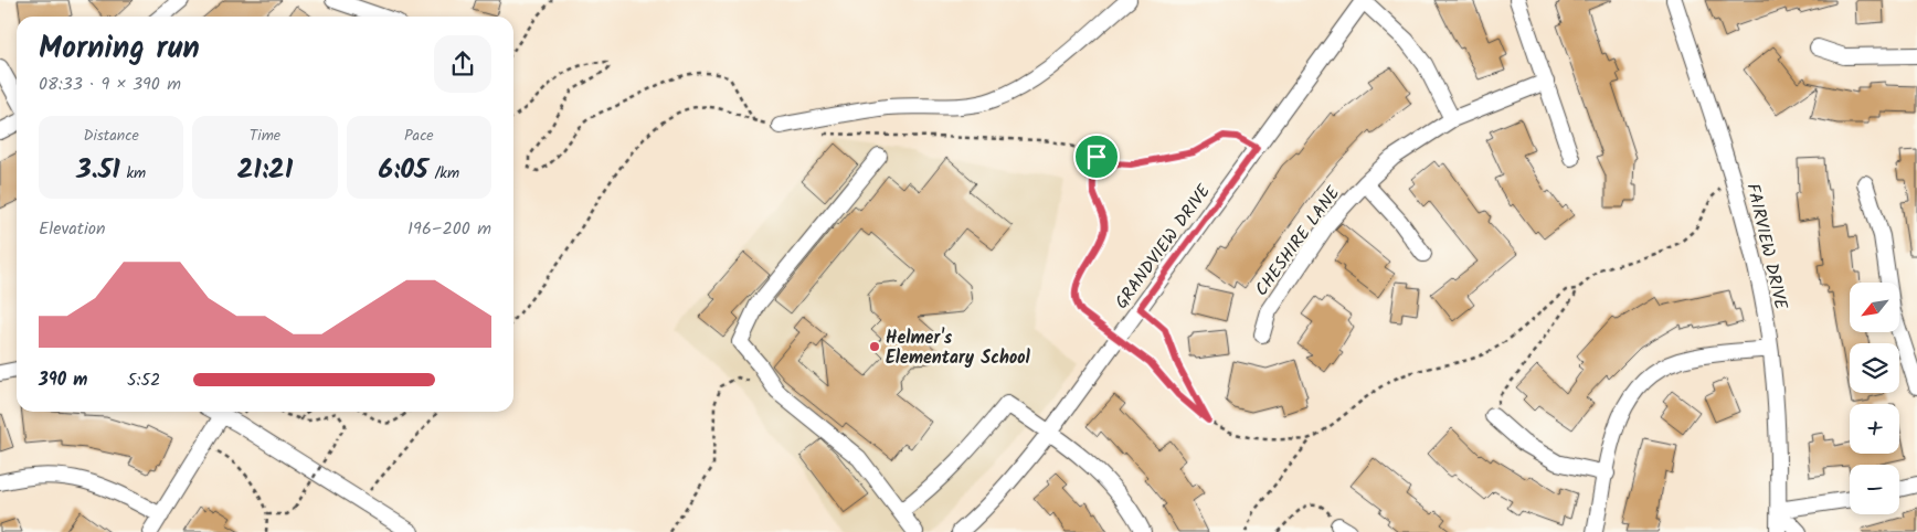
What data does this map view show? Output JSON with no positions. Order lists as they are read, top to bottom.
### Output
{
  "streets": {
    "street": ["CHESHIRE LANE", "GRANDVIEW DRIVE", "FAIRVIEW DRIVE"]
  },
  "places": ["Helmer's Elementary School"],
  "north": "bottom left",
  "page": {
    "heading": ["Morning run", "08:33 · 9 × 390 m"],
    "stats": [
      ["Distance", "3.51 km"],
      ["Time", "21:21"],
      ["Pace", "6:05 /km"]
    ],
    "chart": ["Elevation", "196–200 m"],
    "map_buttons": ["+", "−"],
    "list": [
      {
        "name": "390 m",
        "note": "5:52"
      }
    ]
  }
}
